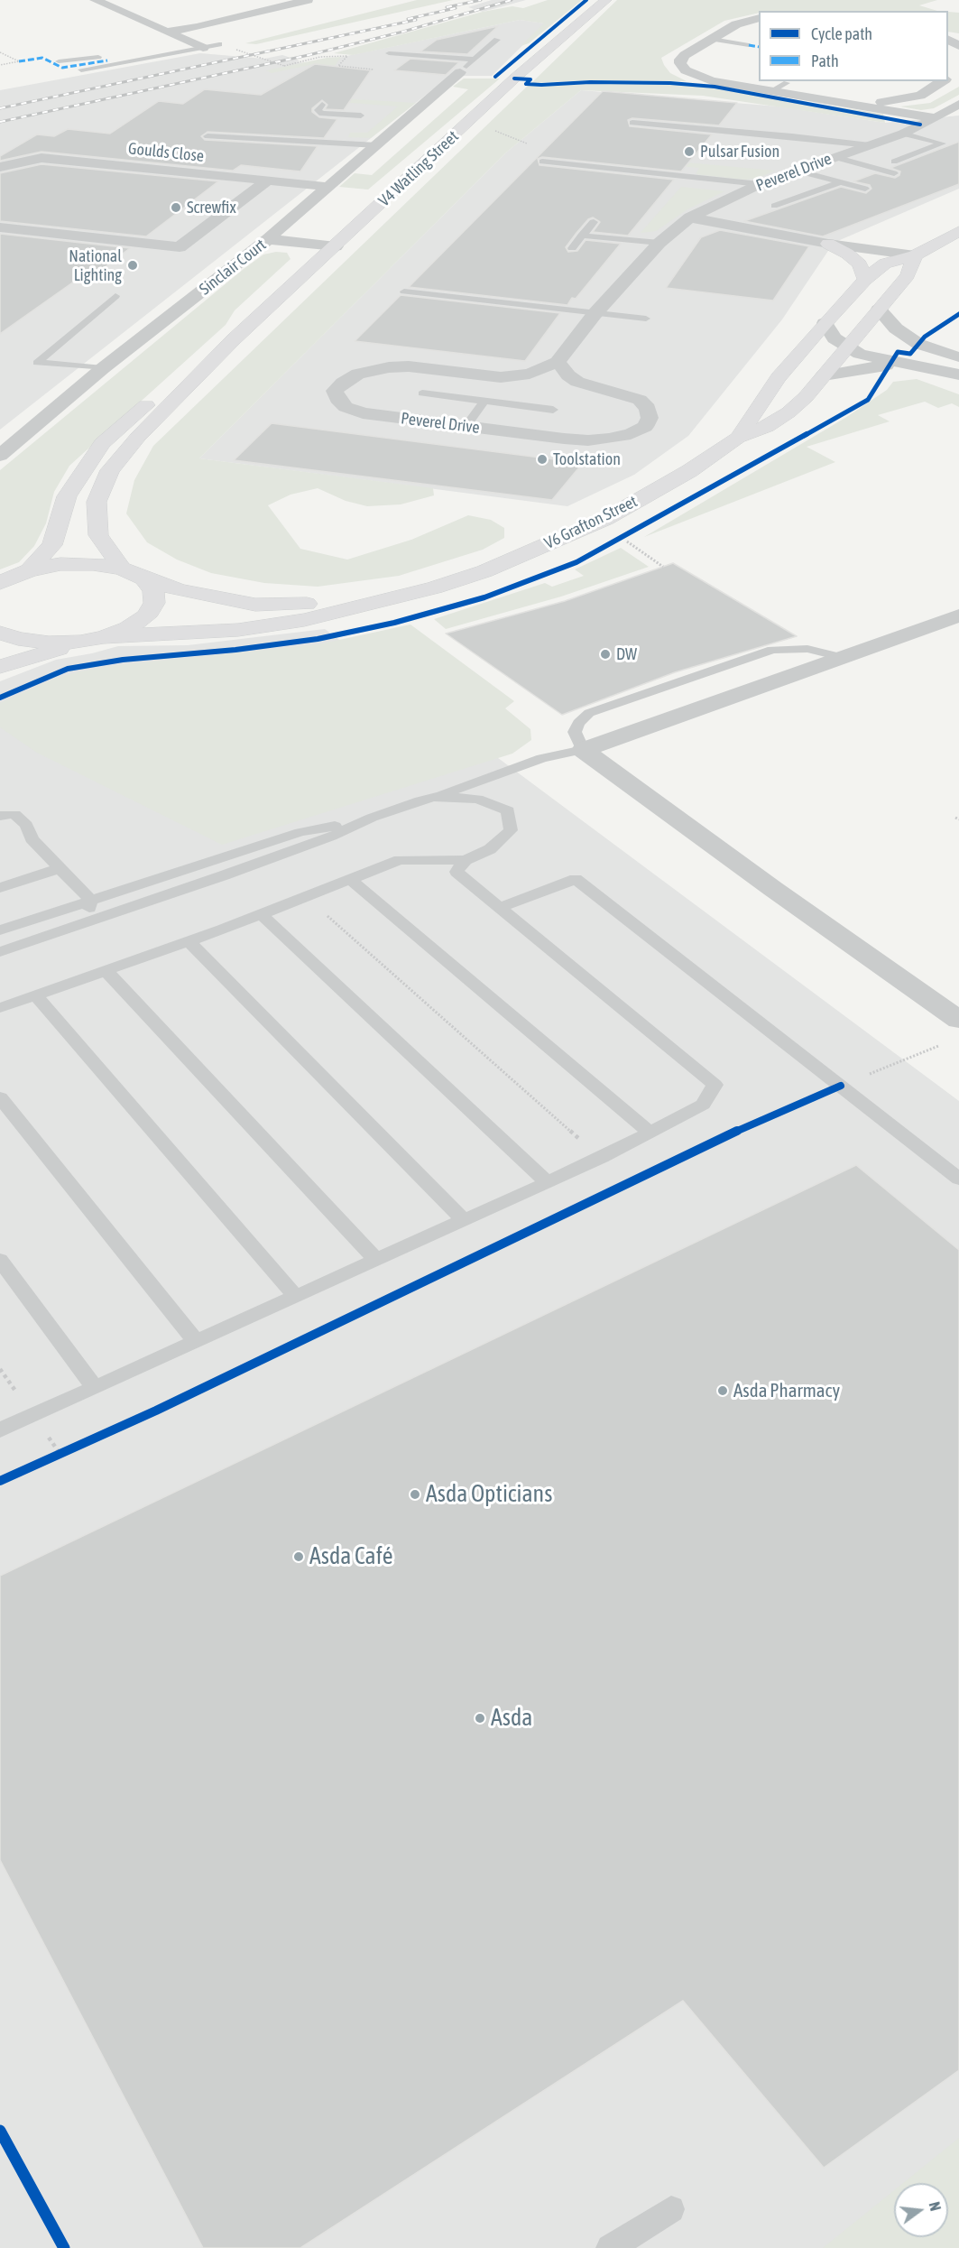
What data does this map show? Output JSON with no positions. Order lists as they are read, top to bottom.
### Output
{
  "streets": {
    "street": [
      "Goulds Close",
      "V4 Watling Street",
      "Peverel Drive",
      "Sinclair Court",
      "V6 Grafton Street"
    ]
  },
  "crossings": [
    ["Goulds Close", "Sinclair Court"],
    ["V4 Watling Street", "V6 Grafton Street"]
  ],
  "places": [
    "Pulsar Fusion",
    "Screwfix",
    "National Lighting",
    "Toolstation",
    "DW",
    "Asda Pharmacy",
    "Asda Opticians",
    "Asda Café",
    "Asda"
  ],
  "legend": ["Cycle path", "Path"],
  "north": "right"
}
